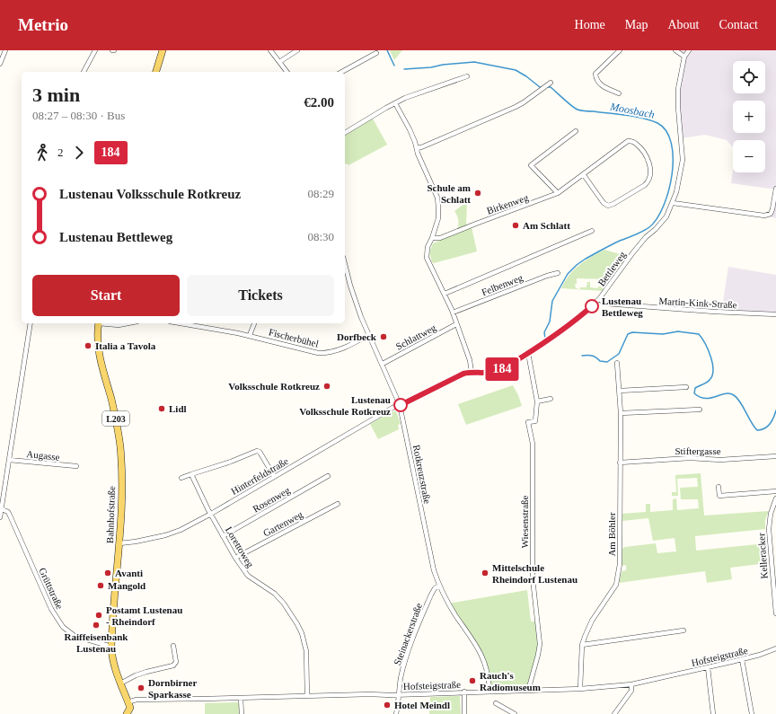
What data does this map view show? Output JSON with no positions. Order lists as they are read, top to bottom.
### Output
{
  "streets": {
    "main road": ["L203", "Bahnhofstraße"],
    "street": [
      "Birkenweg",
      "Bettleweg",
      "Felbenweg",
      "Martin-Kink-Straße",
      "Schlattweg",
      "Fischerbühel",
      "Stiftergasse",
      "Augasse",
      "Rotkreuzstraße",
      "Hinterfeldstraße",
      "Rosenweg",
      "Wiesenstraße",
      "Gartenweg",
      "Am Böhler",
      "Lorettoweg",
      "Kelleracker",
      "Grüttstraße",
      "Steinackerstraße",
      "Hofsteigstraße"
    ]
  },
  "crossings": [
    ["Bettleweg", "Martin-Kink-Straße"],
    ["Bettleweg", "Rotkreuzstraße"],
    ["Bettleweg", "Hinterfeldstraße"],
    ["Bettleweg", "Wiesenstraße"],
    ["Schlattweg", "Rotkreuzstraße"],
    ["Fischerbühel", "Rotkreuzstraße"],
    ["Stiftergasse", "Am Böhler"],
    ["Rotkreuzstraße", "Hinterfeldstraße"],
    ["Rotkreuzstraße", "Steinackerstraße"],
    ["Rotkreuzstraße", "Hofsteigstraße"],
    ["Hinterfeldstraße", "Bahnhofstraße"],
    ["Hinterfeldstraße", "Lorettoweg"],
    ["Rosenweg", "Lorettoweg"],
    ["Bahnhofstraße", "Grüttstraße"],
    ["Bahnhofstraße", "Hofsteigstraße"],
    ["Wiesenstraße", "Hofsteigstraße"],
    ["Gartenweg", "Lorettoweg"],
    ["Am Böhler", "Hofsteigstraße"],
    ["Lorettoweg", "Hofsteigstraße"],
    ["Steinackerstraße", "Hofsteigstraße"]
  ],
  "water": ["Moosbach"],
  "places": [
    "Schule am Schlatt",
    "Am Schlatt",
    "Lustenau Bettleweg",
    "Dorfbeck",
    "Italia a Tavola",
    "Volksschule Rotkreuz",
    "Lustenau Volksschule Rotkreuz",
    "Lidl",
    "Avanti",
    "Mittelschule Rheindorf Lustenau",
    "Mangold",
    "Postamt Lustenau - Rheindorf",
    "Raiffeisenbank Lustenau",
    "Rauch's Radiomuseum",
    "Dornbirner Sparkasse",
    "Hotel Meindl"
  ],
  "lines": ["bus line 184"],
  "page": {
    "header": "Metrio",
    "nav": [
      "Home",
      "Map",
      "About",
      "Contact"
    ],
    "on_map": "184",
    "map_buttons": ["+", "−"],
    "heading": ["3 min", "08:27 – 08:30 · Bus", "€2.00"],
    "legs": ["2", "184"],
    "list": [
      {
        "name": "Lustenau Volksschule Rotkreuz",
        "value": "08:29"
      },
      {
        "name": "Lustenau Bettleweg",
        "value": "08:30"
      }
    ],
    "buttons": ["Start", "Tickets"]
  }
}
